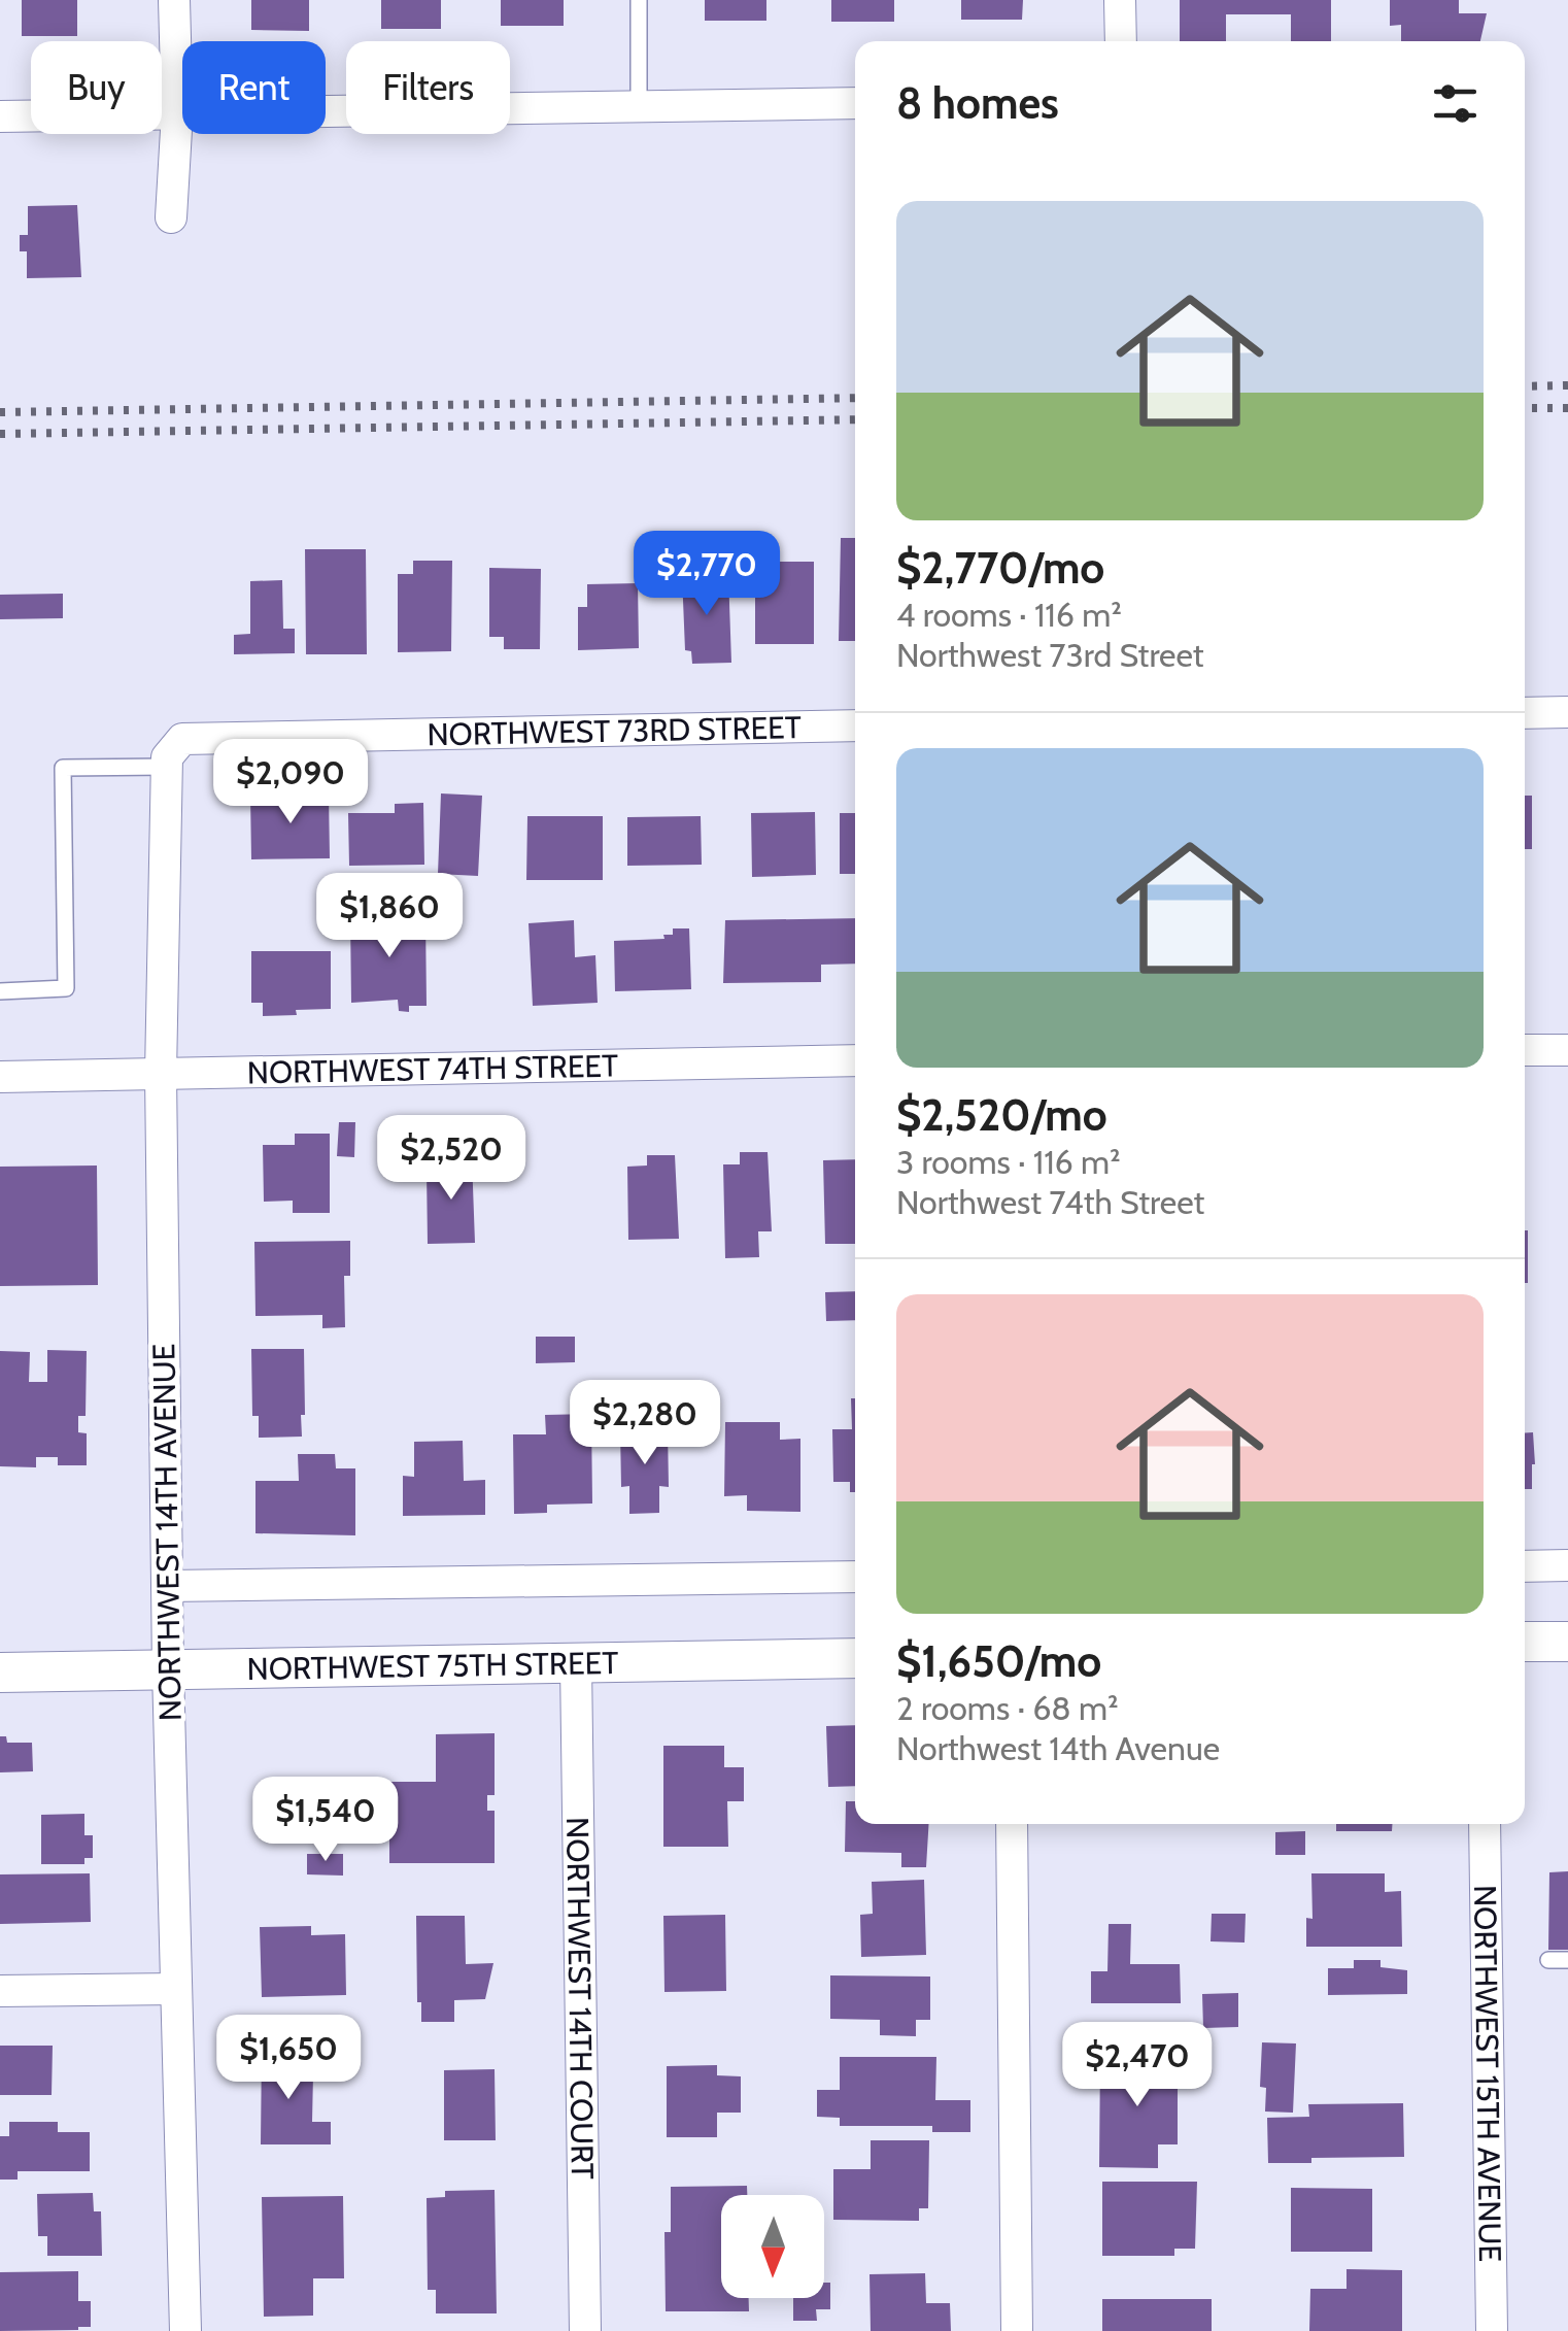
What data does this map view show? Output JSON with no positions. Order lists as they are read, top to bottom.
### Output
{
  "streets": {
    "street": [
      "NORTHWEST 73RD STREET",
      "NORTHWEST 74TH STREET",
      "NORTHWEST 14TH AVENUE",
      "NORTHWEST 75TH STREET",
      "NORTHWEST 14TH COURT",
      "NORTHWEST 15TH AVENUE"
    ]
  },
  "crossings": [
    ["NORTHWEST 73RD STREET", "NORTHWEST 14TH AVENUE"],
    ["NORTHWEST 74TH STREET", "NORTHWEST 14TH AVENUE"],
    ["NORTHWEST 14TH AVENUE", "NORTHWEST 75TH STREET"],
    ["NORTHWEST 75TH STREET", "NORTHWEST 14TH COURT"]
  ],
  "north": "bottom",
  "page": {
    "chip": ["Buy", "Rent", "Filters"],
    "heading": "8 homes",
    "list": [
      {
        "name": "$2,770/mo",
        "note": "4 rooms · 116 m² · Northwest 73rd Street"
      },
      {
        "name": "$2,520/mo",
        "note": "3 rooms · 116 m² · Northwest 74th Street"
      },
      {
        "name": "$1,650/mo",
        "note": "2 rooms · 68 m² · Northwest 14th Avenue"
      }
    ],
    "price": [
      "$2,770",
      "$2,090",
      "$1,860",
      "$2,520",
      "$2,280",
      "$1,540",
      "$1,650",
      "$2,470"
    ]
  }
}
